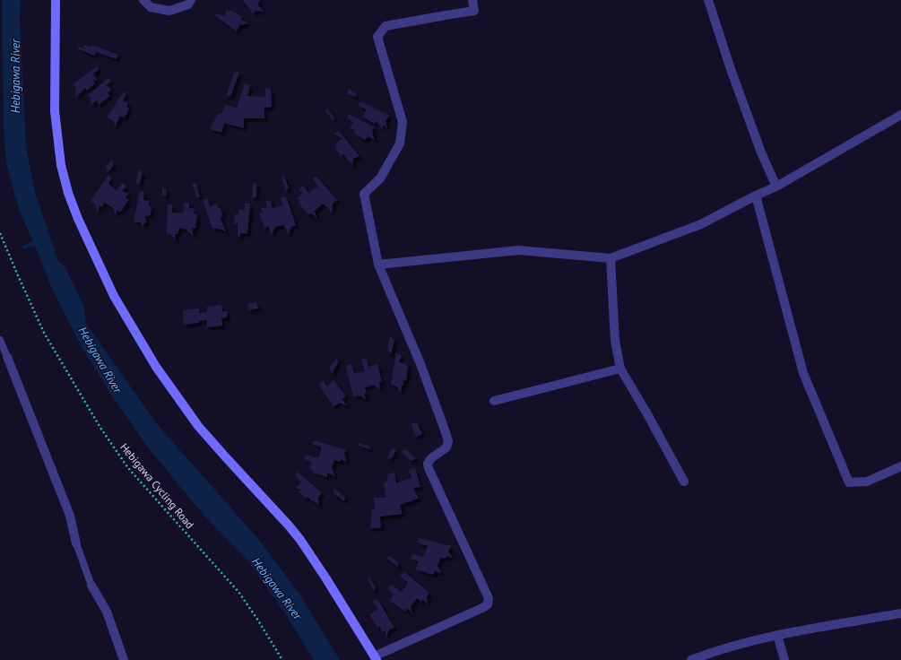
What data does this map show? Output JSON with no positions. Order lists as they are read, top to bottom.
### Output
{
  "streets": {
    "path": ["Hebigawa Cycling Road"]
  },
  "water": ["Hebigawa River"]
}
